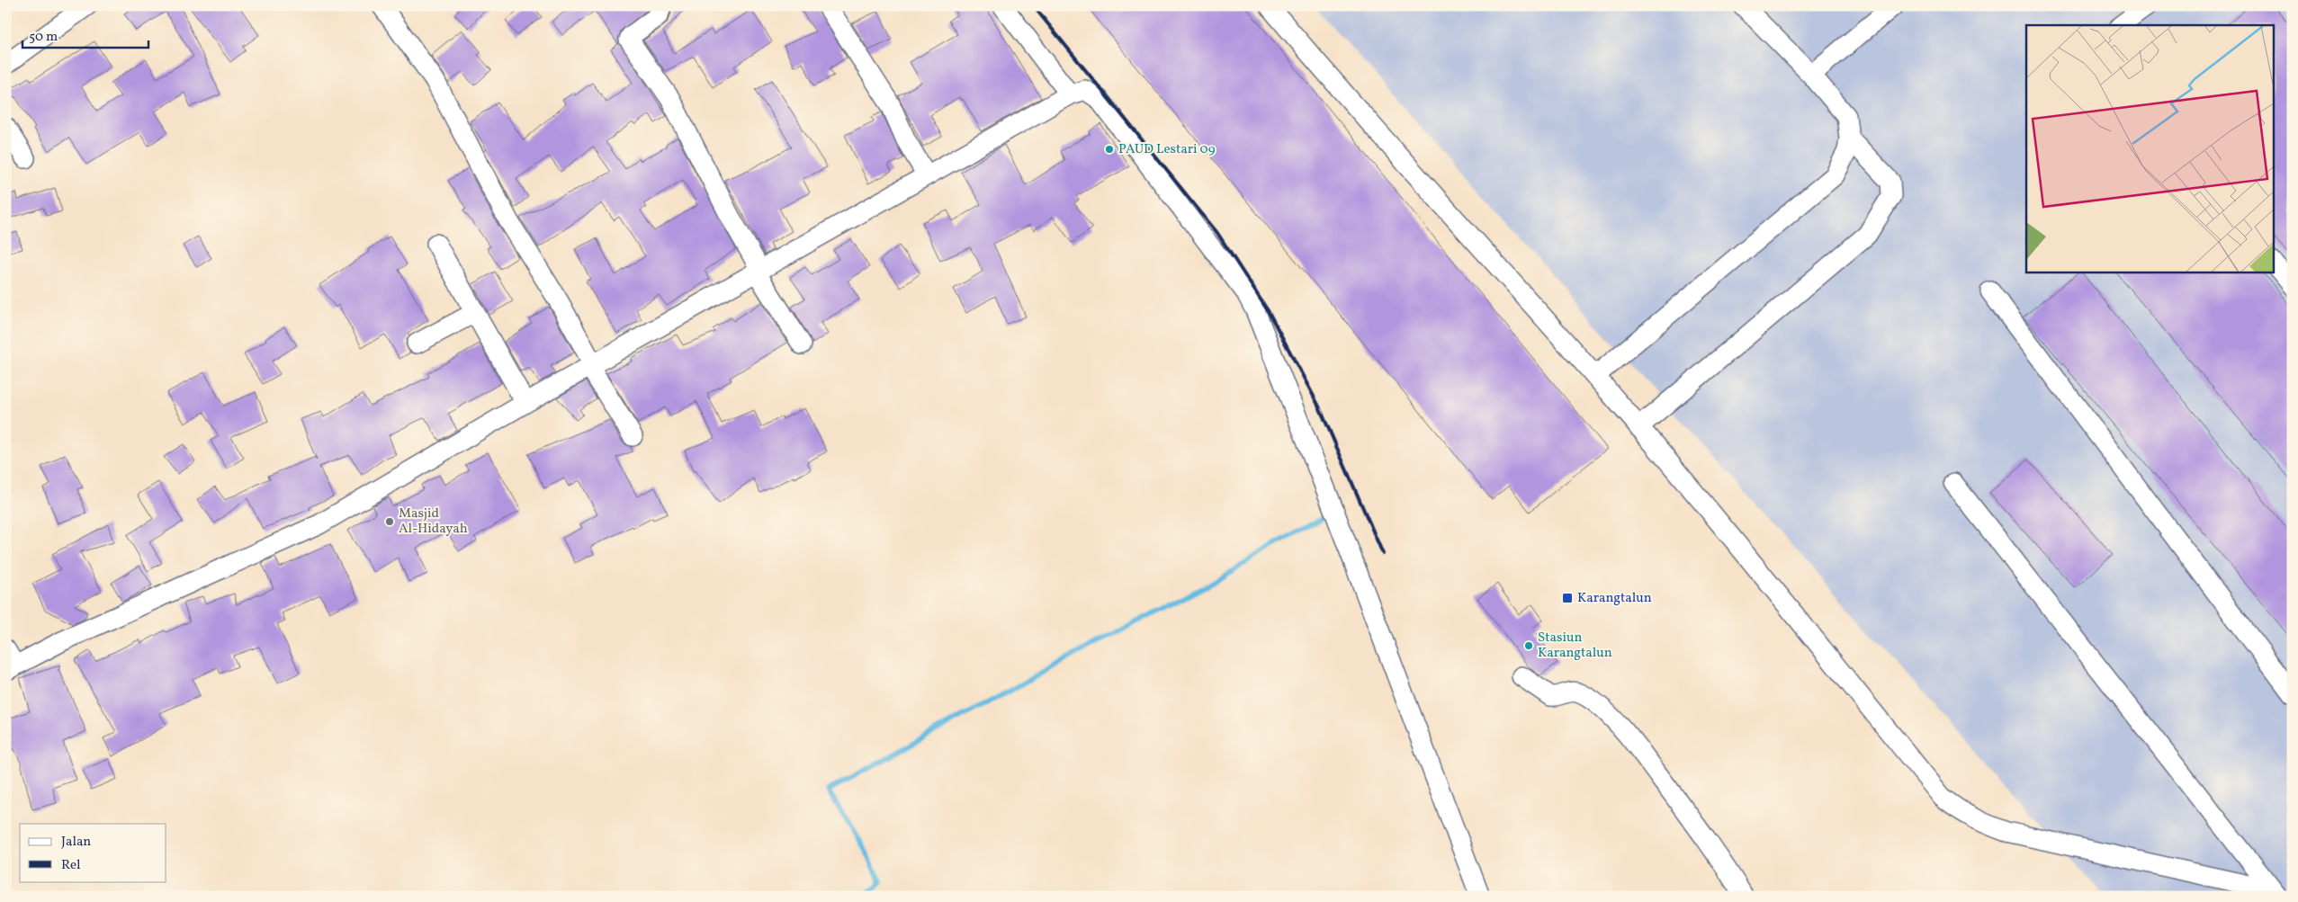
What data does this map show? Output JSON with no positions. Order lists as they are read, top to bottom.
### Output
{
  "places": {
    "other": ["PAUD Lestari 09", "Masjid Al-Hidayah", "Stasiun Karangtalun"],
    "transit": ["Karangtalun"]
  },
  "legend": ["Jalan", "Rel"],
  "scale_bar": "50 m"
}
